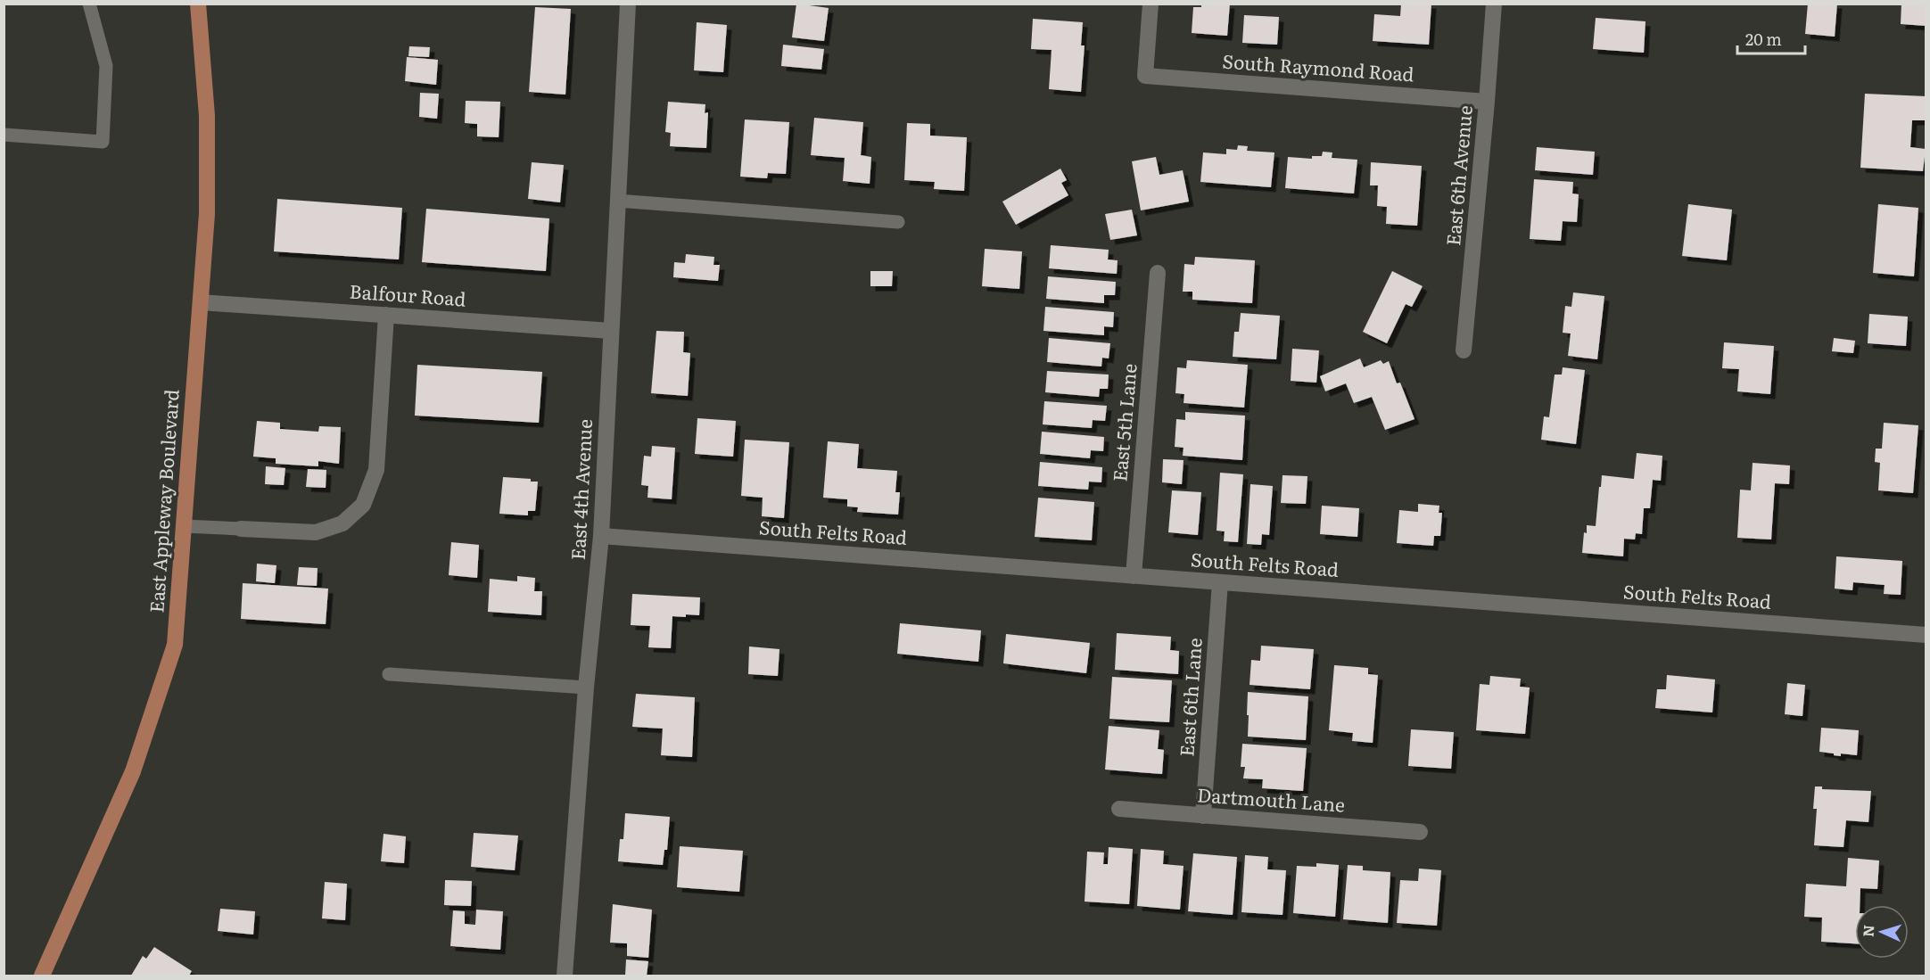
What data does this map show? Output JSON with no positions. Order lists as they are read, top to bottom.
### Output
{
  "streets": {
    "main road": ["East Appleway Boulevard"],
    "street": [
      "South Raymond Road",
      "East 6th Avenue",
      "Balfour Road",
      "East 5th Lane",
      "East 4th Avenue",
      "South Felts Road",
      "East 6th Lane",
      "Dartmouth Lane"
    ]
  },
  "crossings": [
    ["South Raymond Road", "East 6th Avenue"],
    ["Balfour Road", "East 4th Avenue"],
    ["Balfour Road", "East Appleway Boulevard"],
    ["East 5th Lane", "South Felts Road"],
    ["East 4th Avenue", "South Felts Road"],
    ["South Felts Road", "East 6th Lane"],
    ["East 6th Lane", "Dartmouth Lane"]
  ],
  "scale_bar": "20 m",
  "north": "left"
}
